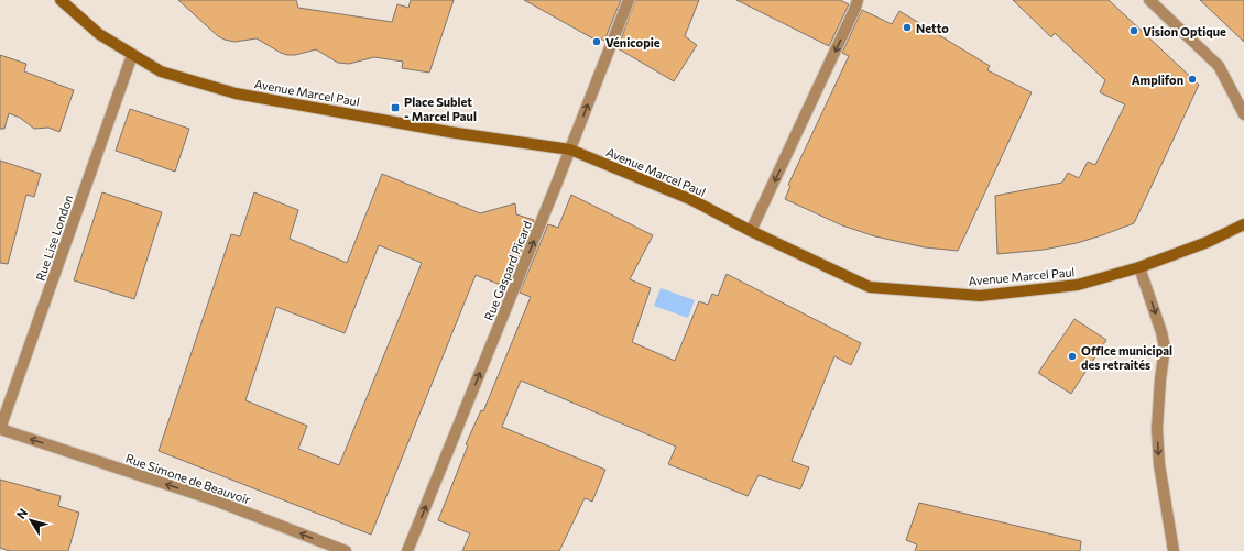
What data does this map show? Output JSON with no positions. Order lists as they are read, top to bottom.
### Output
{
  "streets": {
    "main road": ["Avenue Marcel Paul"],
    "street": ["Rue Lise London", "Rue Gaspard Picard", "Rue Simone de Beauvoir"]
  },
  "crossings": [
    ["Avenue Marcel Paul", "Rue Lise London"],
    ["Avenue Marcel Paul", "Rue Gaspard Picard"],
    ["Rue Lise London", "Rue Simone de Beauvoir"]
  ],
  "one_way": ["Rue Gaspard Picard", "Rue Simone de Beauvoir"],
  "places": {
    "other": [
      "Netto",
      "Vision Optique",
      "Vénicopie",
      "Amplifon",
      "Office municipal des retraités"
    ],
    "transit": ["Place Sublet - Marcel Paul"]
  },
  "north": "top left"
}
